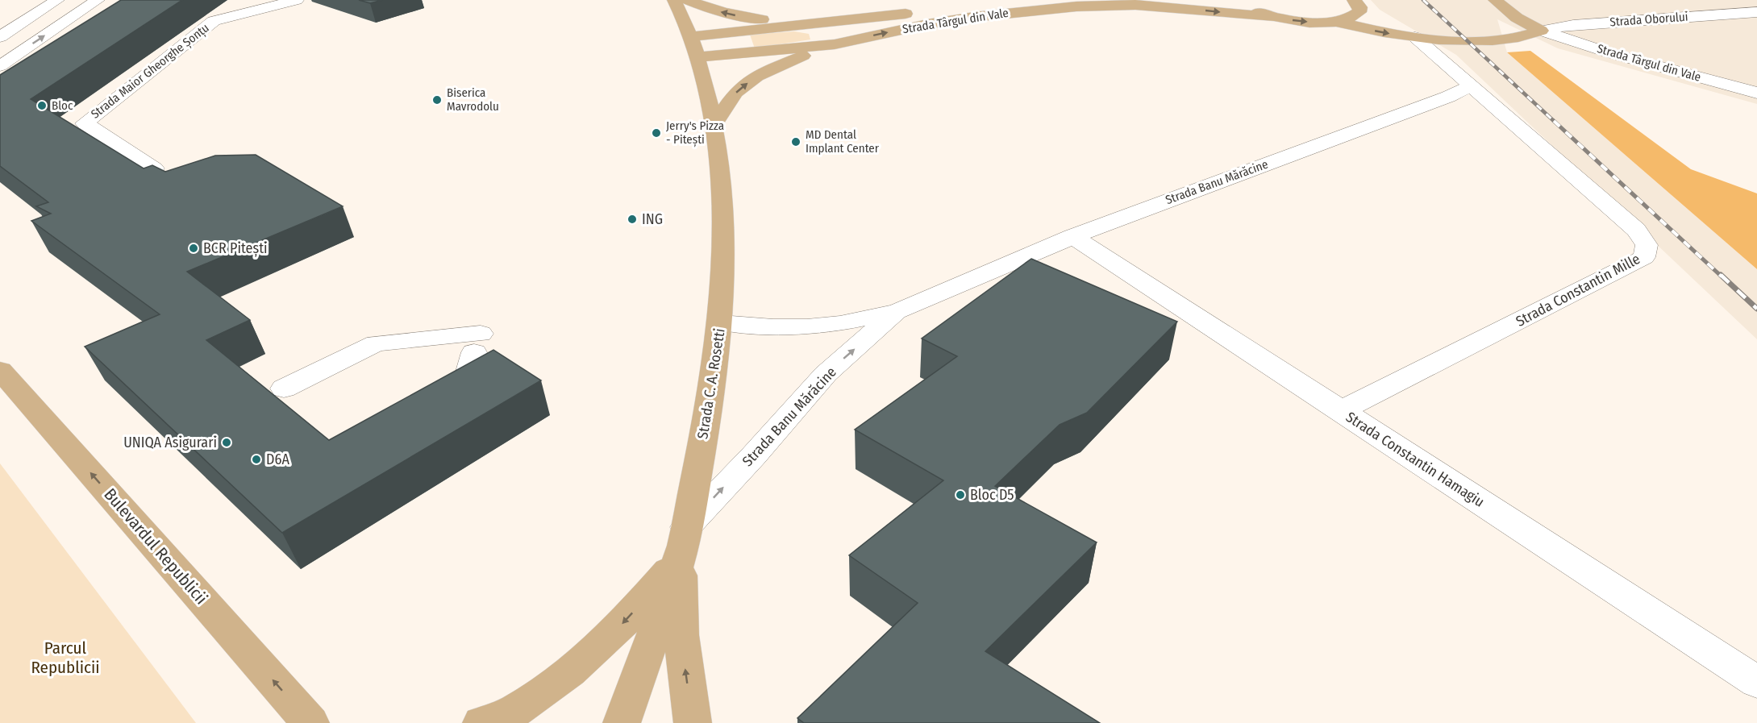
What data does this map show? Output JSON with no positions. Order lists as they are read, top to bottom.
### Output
{
  "streets": {
    "main road": ["Strada Târgul din Vale", "Strada C. A. Rosetti", "Bulevardul Republicii"],
    "street": [
      "Strada Oborului",
      "Strada Maior Gheorghe Șonțu",
      "Strada Banu Mărăcine",
      "Strada Constantin Mille",
      "Strada Constantin Hamagiu"
    ]
  },
  "crossings": [
    ["Strada Oborului", "Strada Târgul din Vale"],
    ["Strada Târgul din Vale", "Strada C. A. Rosetti"],
    ["Strada Banu Mărăcine", "Strada Constantin Mille"],
    ["Strada Banu Mărăcine", "Strada C. A. Rosetti"],
    ["Strada Banu Mărăcine", "Strada Constantin Hamagiu"],
    ["Strada Constantin Mille", "Strada Constantin Hamagiu"]
  ],
  "one_way": ["Bulevardul Republicii"],
  "parks": ["Parcul Republicii"],
  "places": [
    "Biserica Mavrodolu",
    "Bloc",
    "Jerry's Pizza - Pitești",
    "MD Dental Implant Center",
    "ING",
    "BCR Pitești",
    "UNIQA Asigurari",
    "D6A",
    "Bloc D5"
  ]
}
